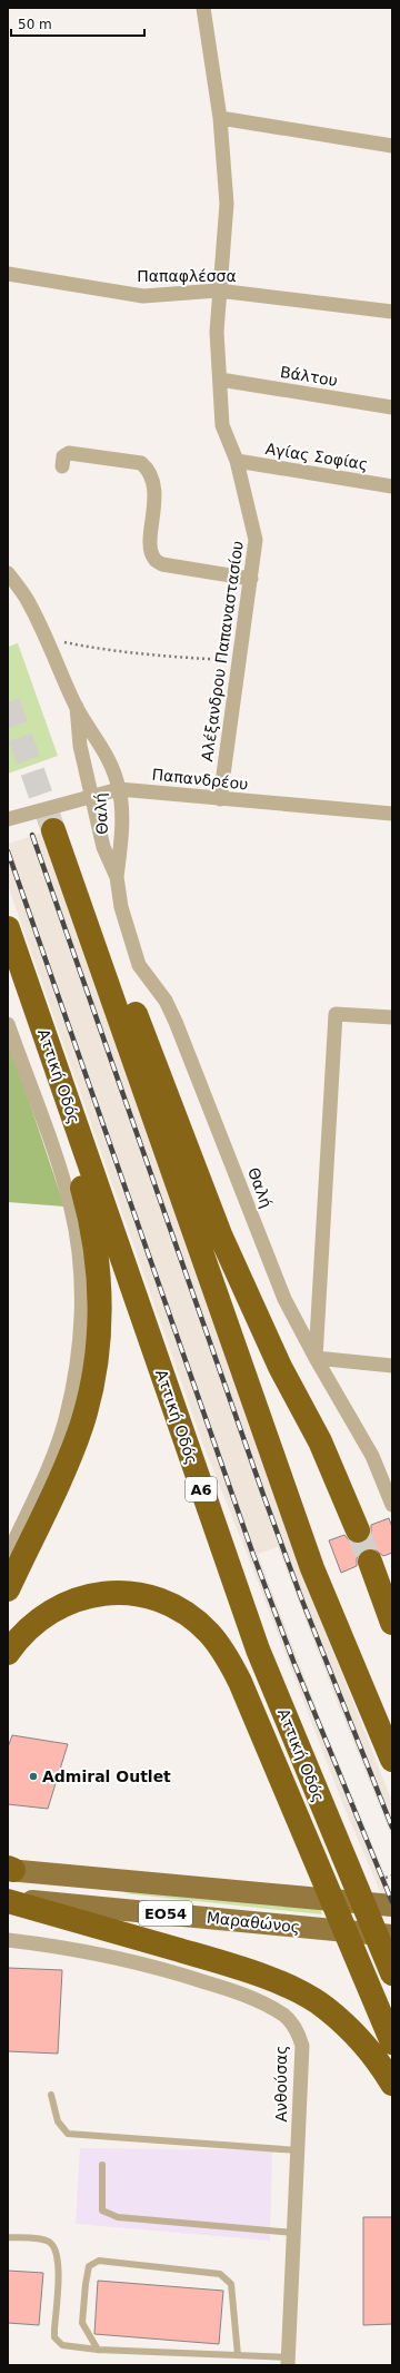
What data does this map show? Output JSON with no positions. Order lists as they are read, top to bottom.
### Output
{
  "streets": {
    "highway": ["Αττική Οδός", "Α6"],
    "main road": ["ΕΟ54", "Μαραθώνος"],
    "street": [
      "Παπαφλέσσα",
      "Βάλτου",
      "Αγίας Σοφίας",
      "Αλέξανδρου Παπαναστασίου",
      "Παπανδρέου",
      "Θαλή",
      "Ανθούσας"
    ]
  },
  "crossings": [
    ["Παπαφλέσσα", "Αλέξανδρου Παπαναστασίου"],
    ["Βάλτου", "Αλέξανδρου Παπαναστασίου"],
    ["Αγίας Σοφίας", "Αλέξανδρου Παπαναστασίου"],
    ["Αλέξανδρου Παπαναστασίου", "Παπανδρέου"],
    ["Παπανδρέου", "Θαλή"]
  ],
  "places": ["Admiral Outlet"],
  "scale_bar": "50 m"
}
